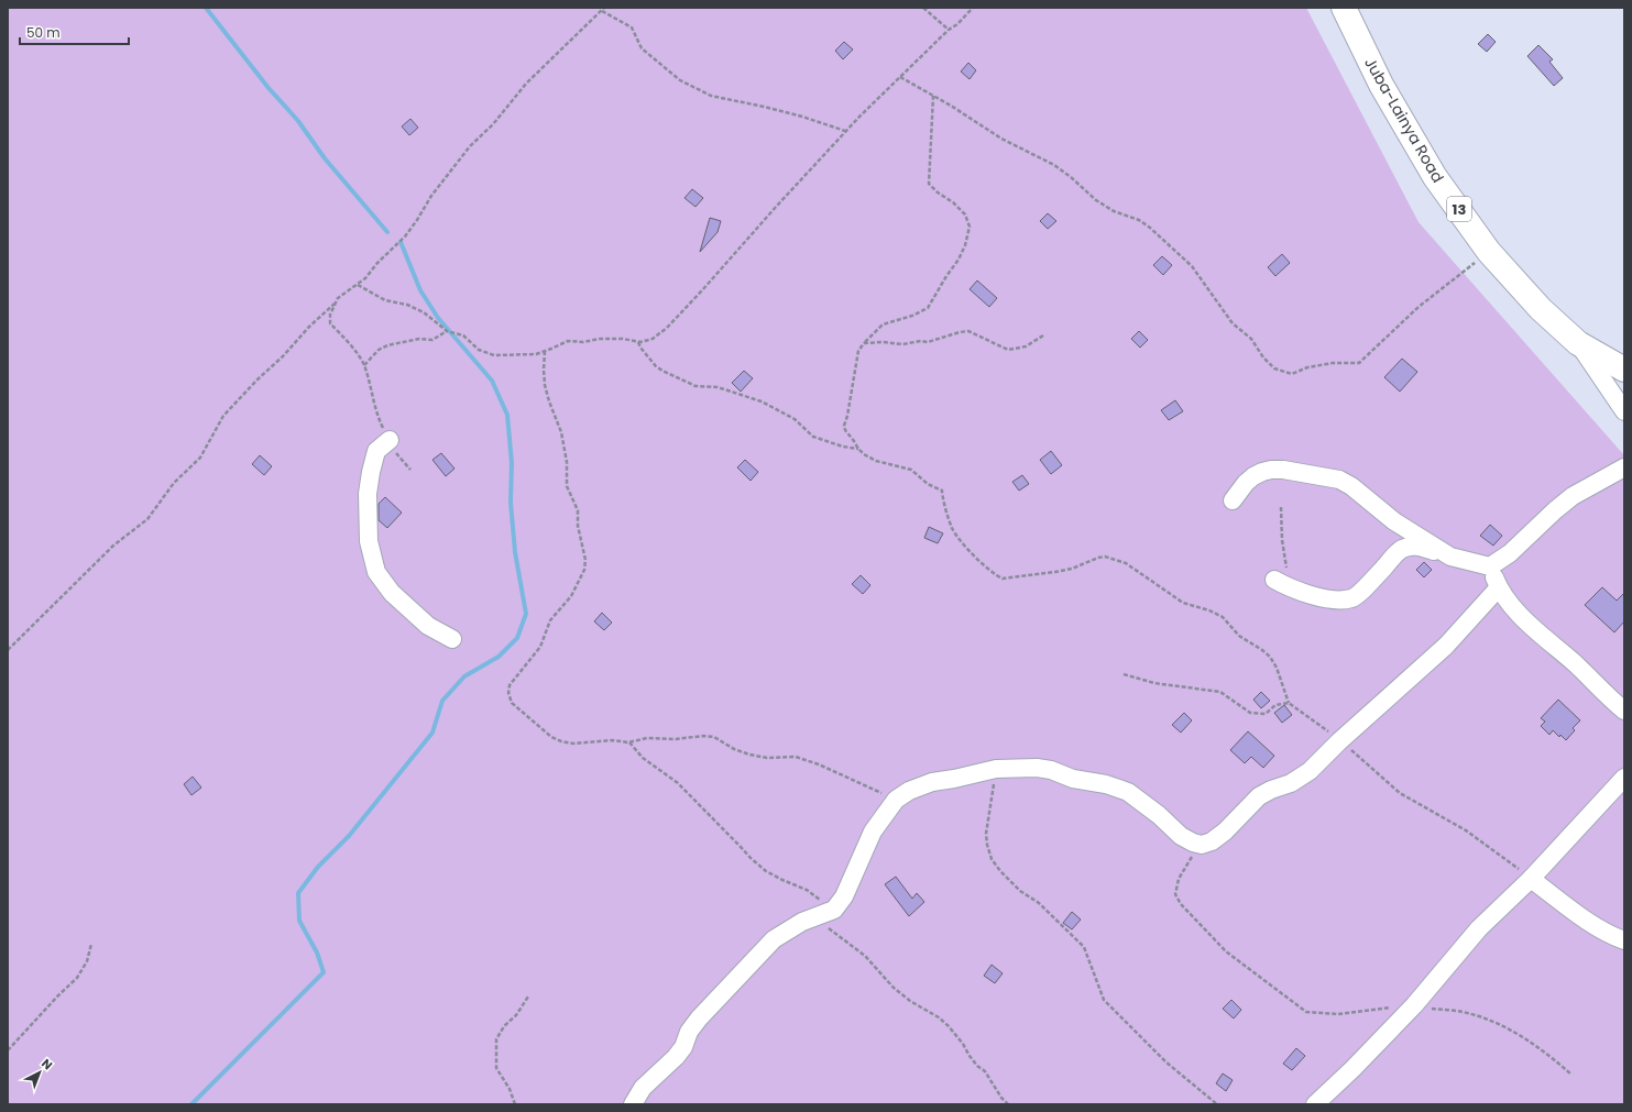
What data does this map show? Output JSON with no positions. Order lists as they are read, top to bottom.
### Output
{
  "streets": {
    "main road": ["Juba-Lainya Road", "13"]
  },
  "scale_bar": "50 m",
  "north": "top right"
}
